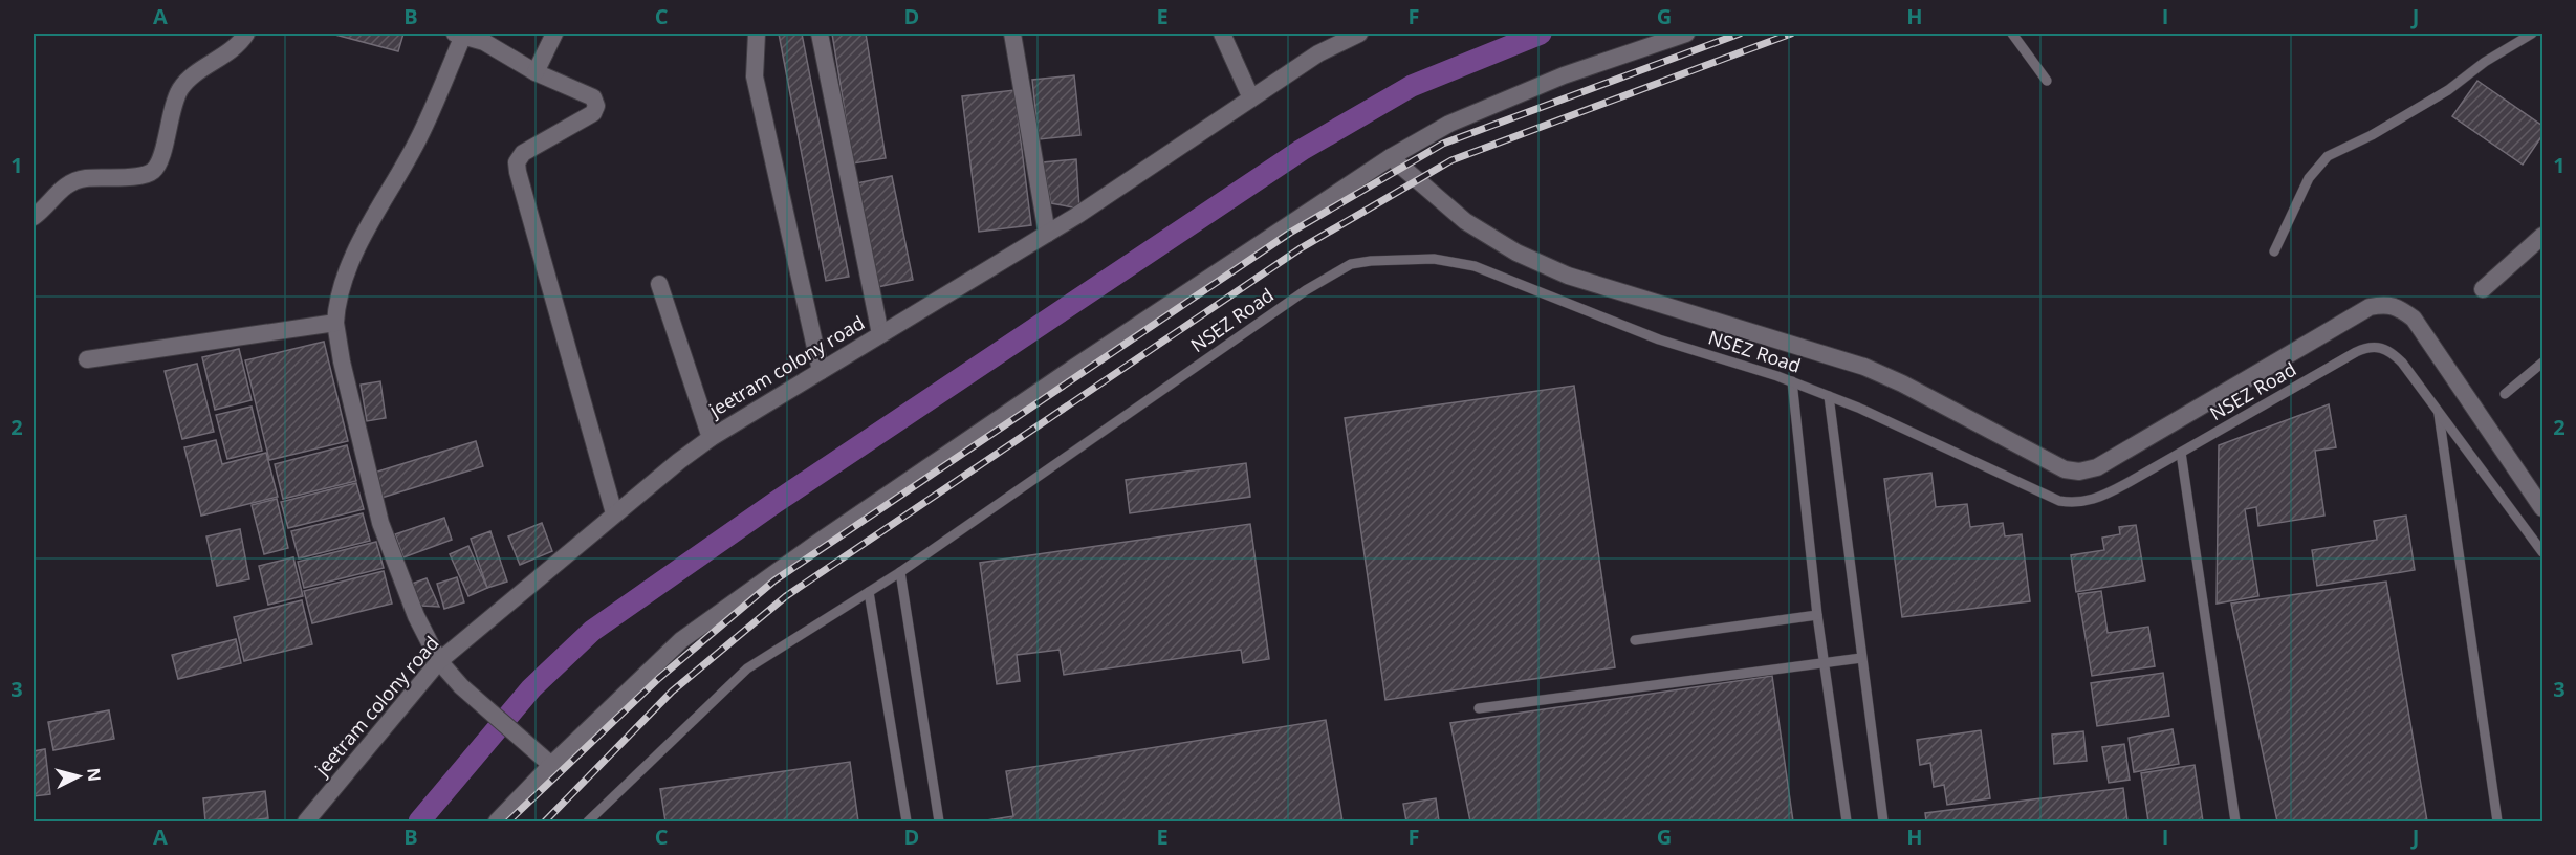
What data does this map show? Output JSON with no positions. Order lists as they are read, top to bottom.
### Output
{
  "streets": {
    "street": ["jeetram colony road"],
    "lane": ["NSEZ Road"]
  },
  "north": "right",
  "grid": {
    "columns": [
      "A",
      "B",
      "C",
      "D",
      "E",
      "F",
      "G",
      "H",
      "I",
      "J"
    ],
    "rows": ["1", "2", "3"]
  }
}
